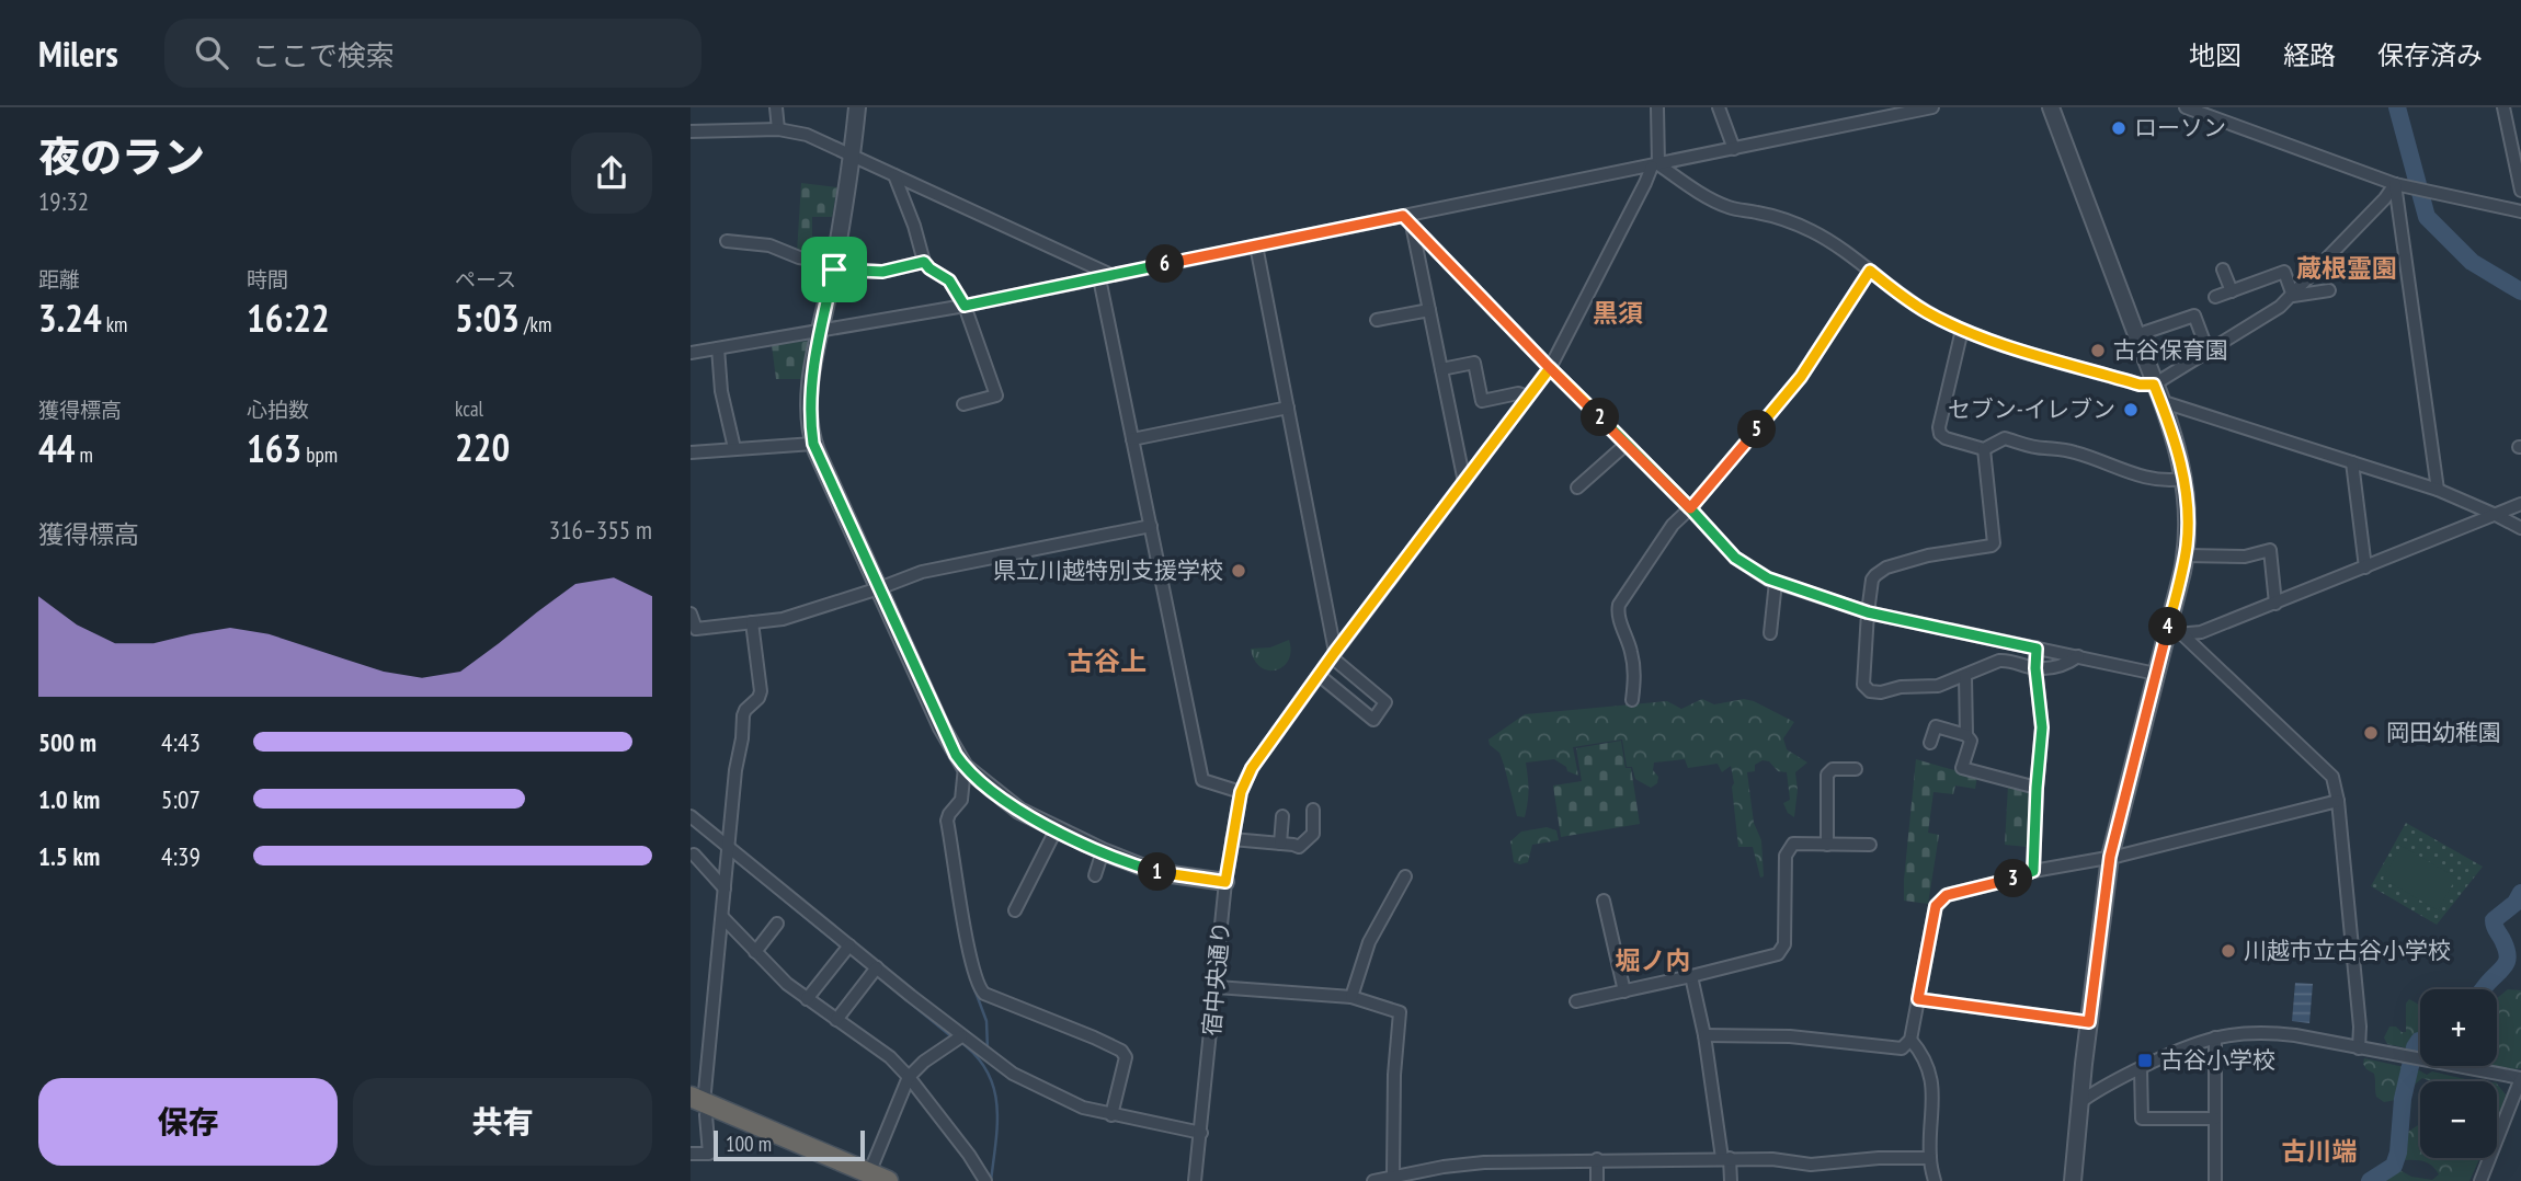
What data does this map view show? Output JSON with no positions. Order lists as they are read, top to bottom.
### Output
{
  "streets": {
    "street": ["宿中央通り"]
  },
  "districts": [
    "蔵根霊園",
    "黒須",
    "古谷上",
    "堀ノ内",
    "古川端"
  ],
  "places": {
    "other": [
      "ローソン",
      "古谷保育園",
      "セブン-イレブン",
      "県立川越特別支援学校",
      "岡田幼稚園",
      "川越市立古谷小学校"
    ],
    "transit": ["古谷小学校"]
  },
  "scale_bar": "100 m",
  "page": {
    "header": "Milers",
    "search": "ここで検索",
    "nav": ["地図", "経路", "保存済み"],
    "heading": ["夜のラン", "19:32"],
    "stats": [
      ["距離", "3.24 km"],
      ["時間", "16:22"],
      ["ペース", "5:03 /km"],
      ["獲得標高", "44 m"],
      ["心拍数", "163 bpm"],
      ["kcal", "220"]
    ],
    "pins": [
      "6",
      "2",
      "5",
      "4",
      "1",
      "3"
    ],
    "chart": ["獲得標高", "316–355 m"],
    "list": [
      {
        "name": "500 m",
        "note": "4:43"
      },
      {
        "name": "1.0 km",
        "note": "5:07"
      },
      {
        "name": "1.5 km",
        "note": "4:39"
      }
    ],
    "map_buttons": ["+", "−"],
    "buttons": ["保存", "共有"],
    "scale": "100 m"
  }
}
